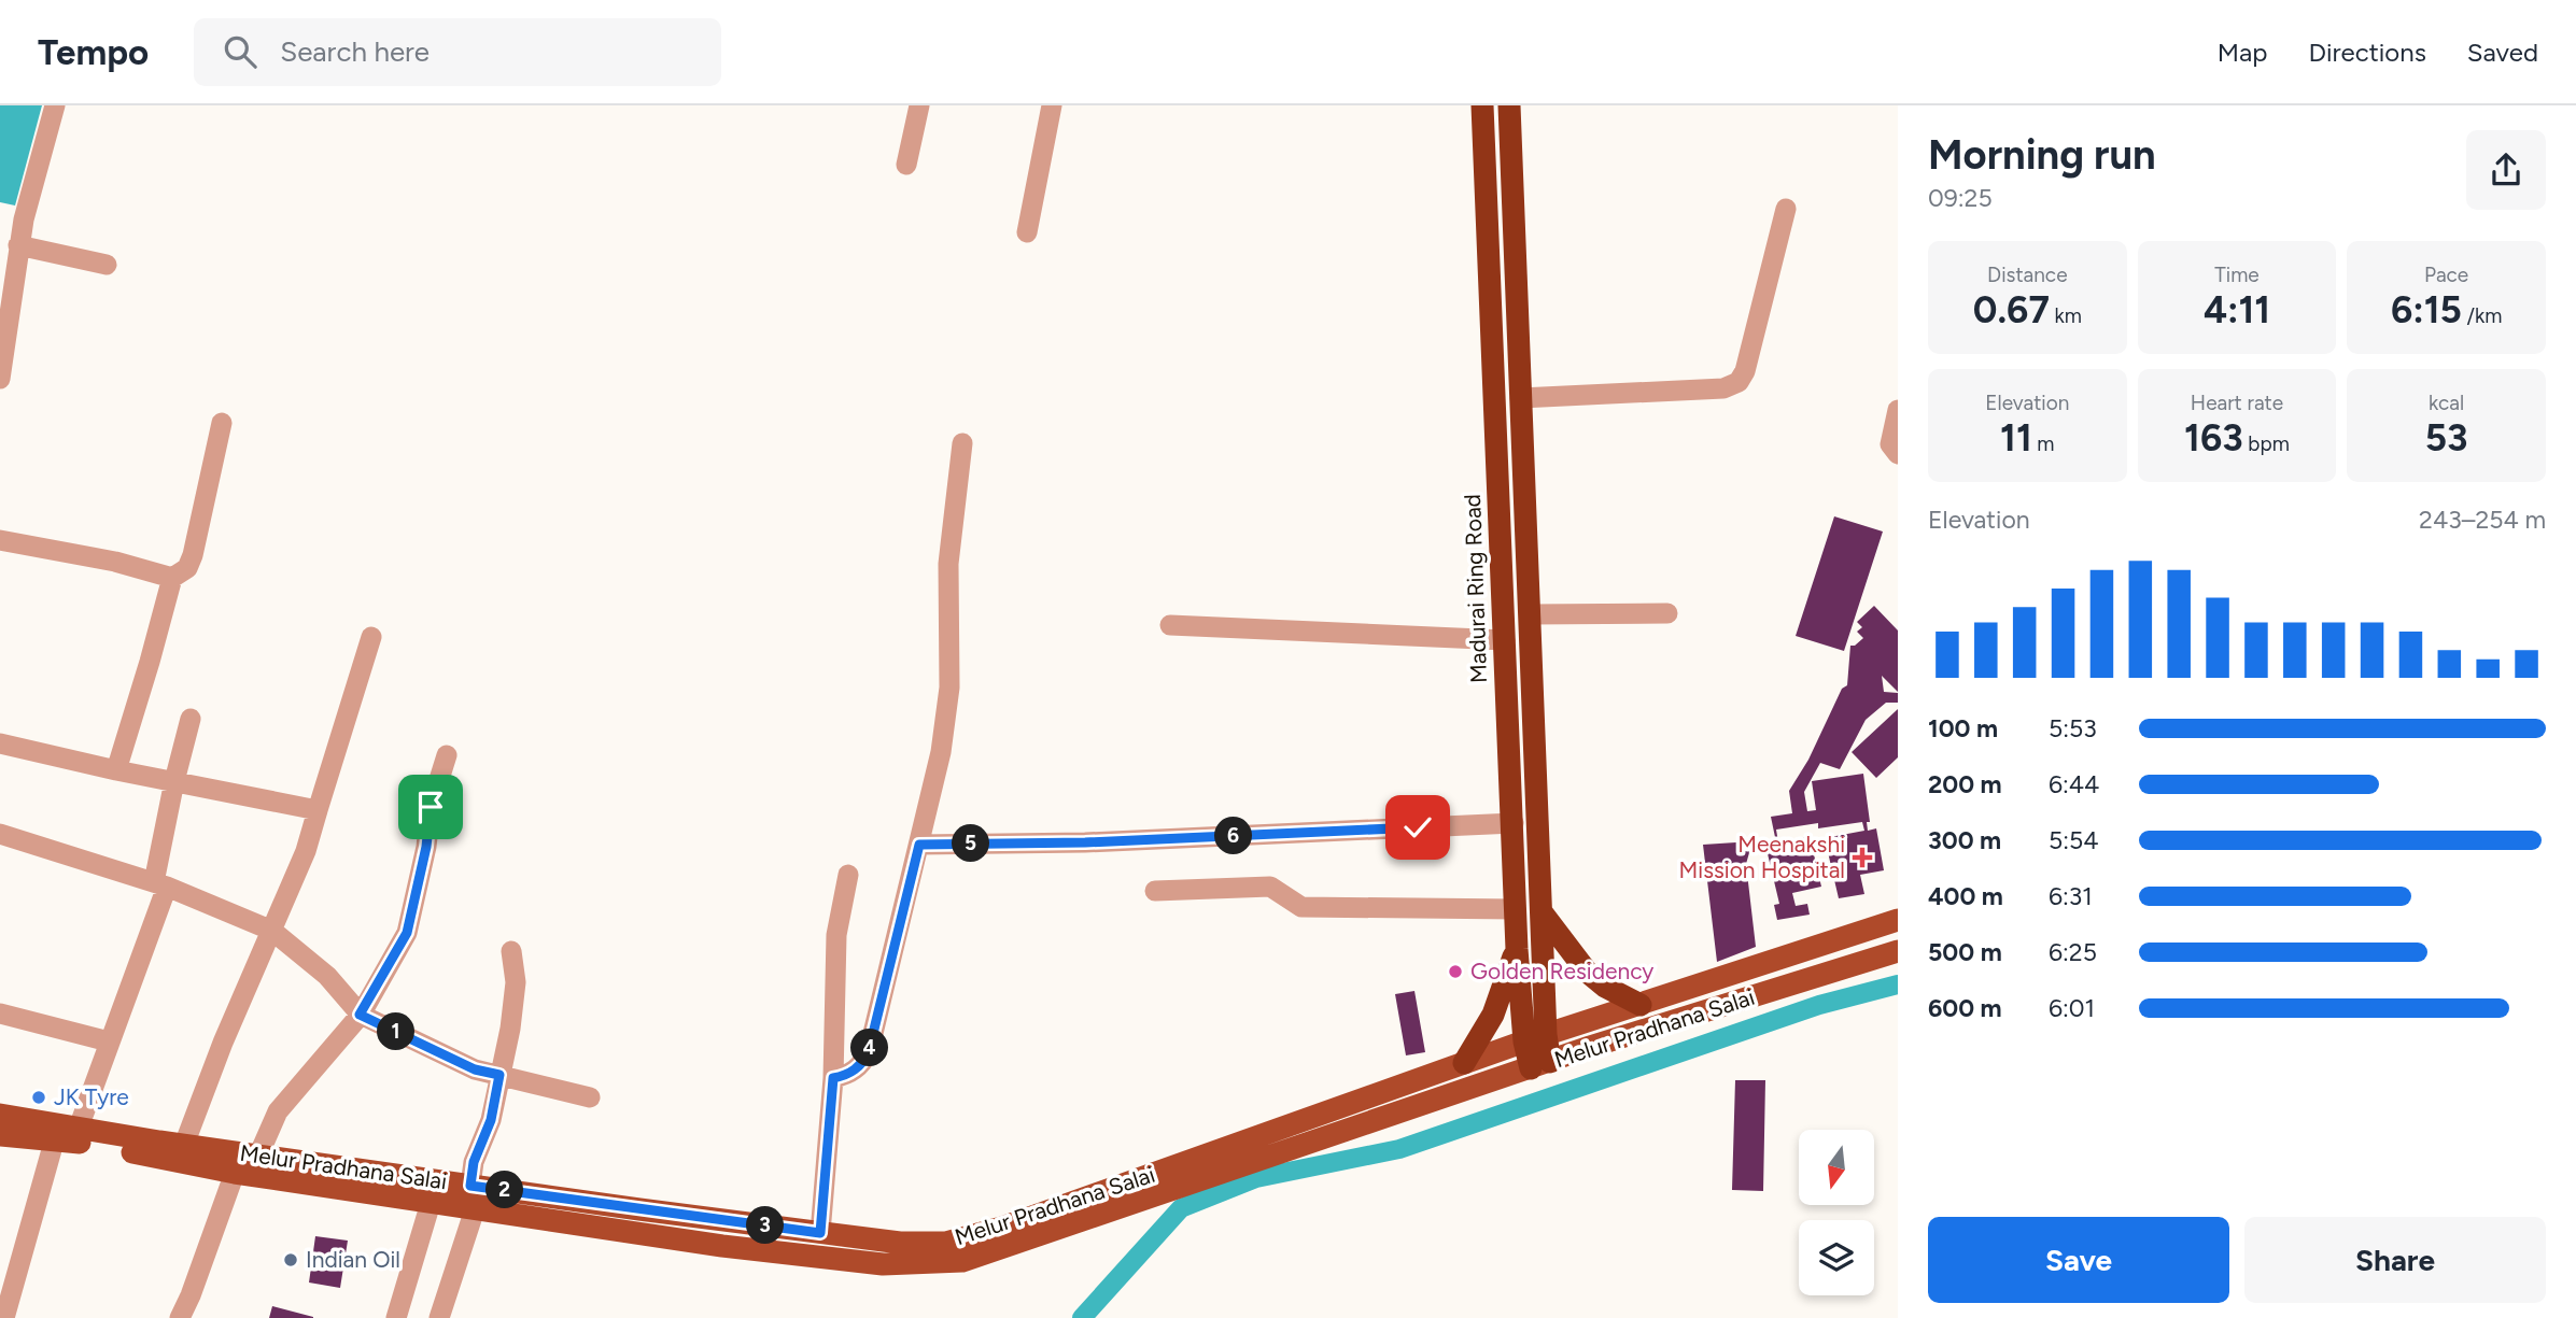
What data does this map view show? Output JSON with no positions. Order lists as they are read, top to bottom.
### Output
{
  "streets": {
    "highway": ["Madurai Ring Road"],
    "main road": ["Melur Pradhana Salai"]
  },
  "crossings": [
    ["Madurai Ring Road", "Melur Pradhana Salai"]
  ],
  "places": {
    "health": ["Meenakshi Mission Hospital"],
    "other": ["Golden Residency", "JK Tyre", "Indian Oil"]
  },
  "north": "bottom",
  "page": {
    "header": "Tempo",
    "search": "Search here",
    "nav": ["Map", "Directions", "Saved"],
    "heading": ["Morning run", "09:25"],
    "stats": [
      ["Distance", "0.67 km"],
      ["Time", "4:11"],
      ["Pace", "6:15 /km"],
      ["Elevation", "11 m"],
      ["Heart rate", "163 bpm"],
      ["kcal", "53"]
    ],
    "chart": ["Elevation", "243–254 m"],
    "list": [
      {
        "name": "100 m",
        "note": "5:53"
      },
      {
        "name": "200 m",
        "note": "6:44"
      },
      {
        "name": "300 m",
        "note": "5:54"
      },
      {
        "name": "400 m",
        "note": "6:31"
      },
      {
        "name": "500 m",
        "note": "6:25"
      },
      {
        "name": "600 m",
        "note": "6:01"
      }
    ],
    "pins": [
      "6",
      "5",
      "1",
      "4",
      "2",
      "3"
    ],
    "buttons": ["Save", "Share"]
  }
}
